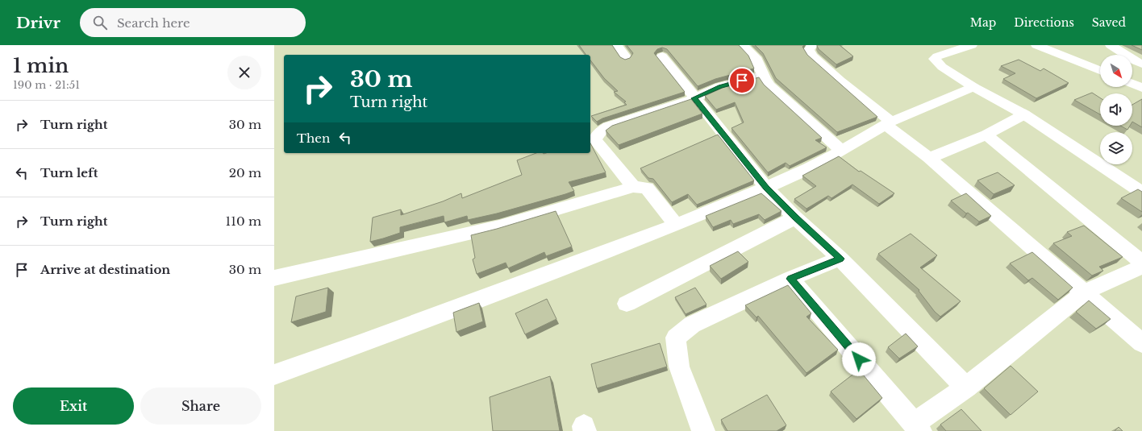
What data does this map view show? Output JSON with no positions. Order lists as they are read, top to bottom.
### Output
{
  "north": "bottom right",
  "page": {
    "header": "Drivr",
    "search": "Search here",
    "nav": ["Map", "Directions", "Saved"],
    "heading": ["1 min", "190 m · 21:51"],
    "turn": ["30 m", "Turn right"],
    "list": [
      {
        "name": "Turn right",
        "value": "30 m"
      },
      {
        "name": "Turn left",
        "value": "20 m"
      },
      {
        "name": "Turn right",
        "value": "110 m"
      },
      {
        "name": "Arrive at destination",
        "value": "30 m"
      }
    ],
    "then": "Then",
    "buttons": ["Exit", "Share"]
  }
}
